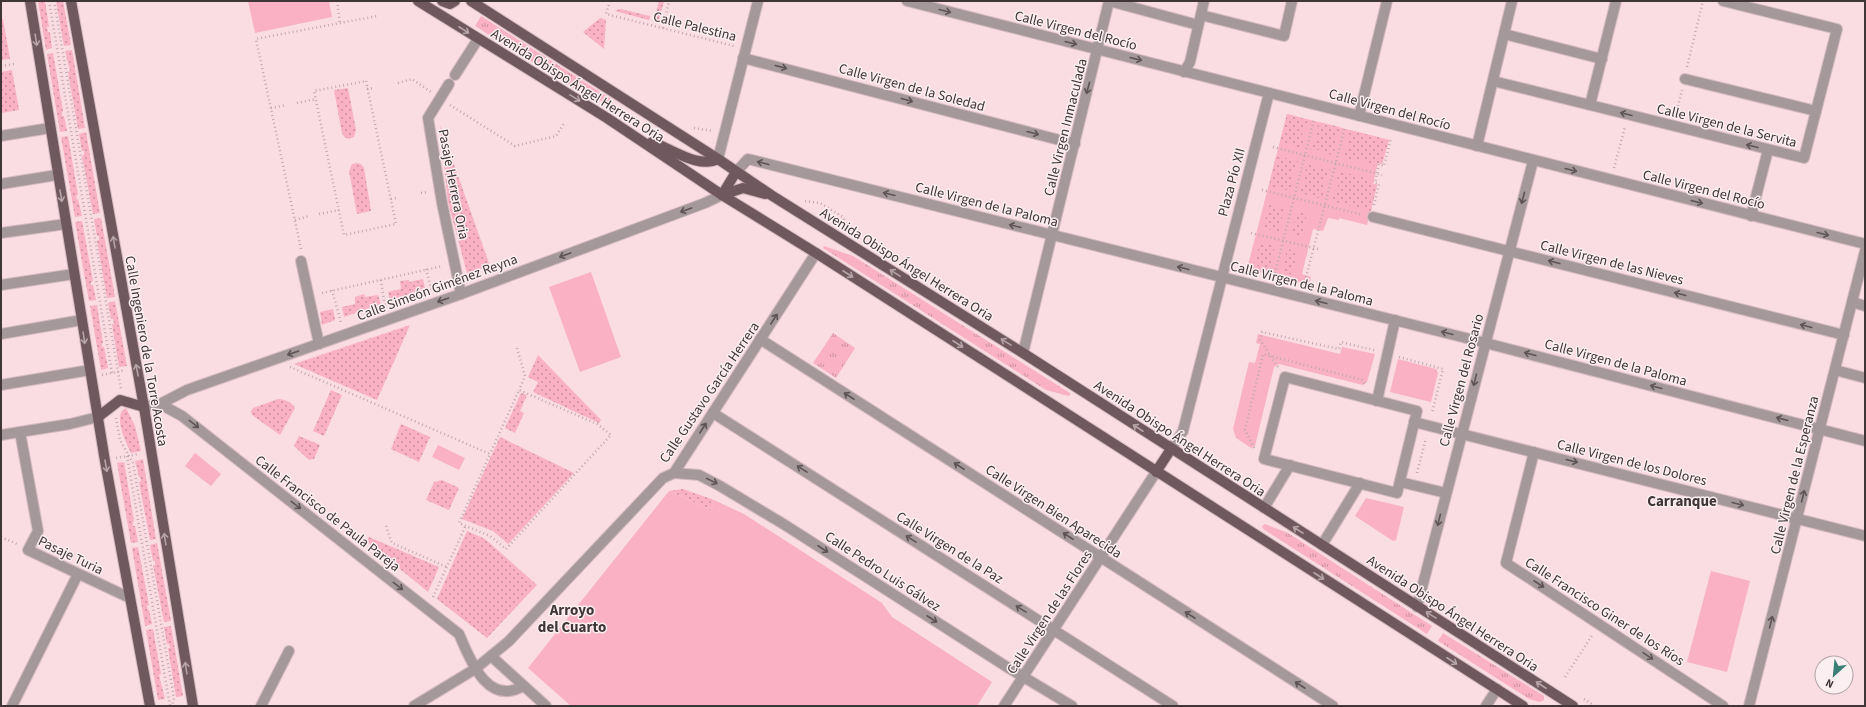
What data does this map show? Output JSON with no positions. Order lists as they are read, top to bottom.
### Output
{
  "streets": {
    "main road": ["Avenida Obispo Ángel Herrera Oria", "Calle Ingeniero de la Torre Acosta"],
    "street": [
      "Calle Virgen del Rocío",
      "Calle Virgen de la Soledad",
      "Calle Virgen de la Servita",
      "Calle Virgen Inmaculada",
      "Plaza Pío XII",
      "Pasaje Herrera Oria",
      "Calle Virgen de la Paloma",
      "Calle Virgen de las Nieves",
      "Calle Simeón Giménez Reyna",
      "Calle Virgen del Rosario",
      "Calle Gustavo García Herrera",
      "Calle Virgen de los Dolores",
      "Calle Virgen de la Esperanza",
      "Calle Virgen Bien Aparecida",
      "Calle Francisco de Paula Pareja",
      "Calle Virgen de la Paz",
      "Pasaje Turia",
      "Calle Pedro Luis Gálvez",
      "Calle Francisco Giner de los Ríos",
      "Calle Virgen de las Flores"
    ],
    "path": ["Calle Palestina"]
  },
  "crossings": [
    ["Calle Palestina", "Calle Virgen de la Soledad"],
    ["Calle Virgen del Rocío", "Calle Virgen Inmaculada"],
    ["Calle Virgen del Rocío", "Plaza Pío XII"],
    ["Calle Virgen del Rocío", "Calle Virgen del Rosario"],
    ["Avenida Obispo Ángel Herrera Oria", "Calle Virgen Inmaculada"],
    ["Avenida Obispo Ángel Herrera Oria", "Calle Virgen de la Paloma"],
    ["Avenida Obispo Ángel Herrera Oria", "Calle Simeón Giménez Reyna"],
    ["Avenida Obispo Ángel Herrera Oria", "Calle Virgen del Rosario"],
    ["Avenida Obispo Ángel Herrera Oria", "Calle Gustavo García Herrera"],
    ["Avenida Obispo Ángel Herrera Oria", "Calle Virgen de las Flores"],
    ["Calle Virgen de la Soledad", "Calle Virgen Inmaculada"],
    ["Calle Virgen Inmaculada", "Calle Virgen de la Paloma"],
    ["Plaza Pío XII", "Calle Virgen de la Paloma"],
    ["Pasaje Herrera Oria", "Calle Simeón Giménez Reyna"],
    ["Calle Virgen de la Paloma", "Calle Virgen del Rosario"],
    ["Calle Virgen de la Paloma", "Calle Virgen de la Esperanza"],
    ["Calle Virgen de las Nieves", "Calle Virgen del Rosario"],
    ["Calle Virgen de las Nieves", "Calle Virgen de la Esperanza"],
    ["Calle Simeón Giménez Reyna", "Calle Francisco de Paula Pareja"],
    ["Calle Virgen del Rosario", "Calle Virgen de los Dolores"],
    ["Calle Gustavo García Herrera", "Calle Virgen Bien Aparecida"],
    ["Calle Gustavo García Herrera", "Calle Francisco de Paula Pareja"],
    ["Calle Gustavo García Herrera", "Calle Virgen de la Paz"],
    ["Calle Gustavo García Herrera", "Calle Pedro Luis Gálvez"],
    ["Calle Virgen de los Dolores", "Calle Virgen de la Esperanza"],
    ["Calle Virgen de los Dolores", "Calle Francisco Giner de los Ríos"],
    ["Calle Virgen Bien Aparecida", "Calle Virgen de las Flores"],
    ["Calle Virgen de la Paz", "Calle Virgen de las Flores"],
    ["Calle Pedro Luis Gálvez", "Calle Virgen de las Flores"]
  ],
  "one_way": [
    "Calle Virgen del Rocío",
    "Calle Virgen de la Soledad",
    "Calle Virgen de la Paloma",
    "Calle Virgen de las Nieves",
    "Calle Simeón Giménez Reyna",
    "Calle Virgen del Rosario",
    "Calle Virgen de los Dolores",
    "Calle Virgen de la Esperanza",
    "Calle Virgen Bien Aparecida",
    "Calle Francisco de Paula Pareja",
    "Calle Virgen de la Paz",
    "Calle Pedro Luis Gálvez",
    "Calle Francisco Giner de los Ríos"
  ],
  "districts": ["Carranque", "Arroyo del Cuarto"],
  "north": "bottom left"
}
